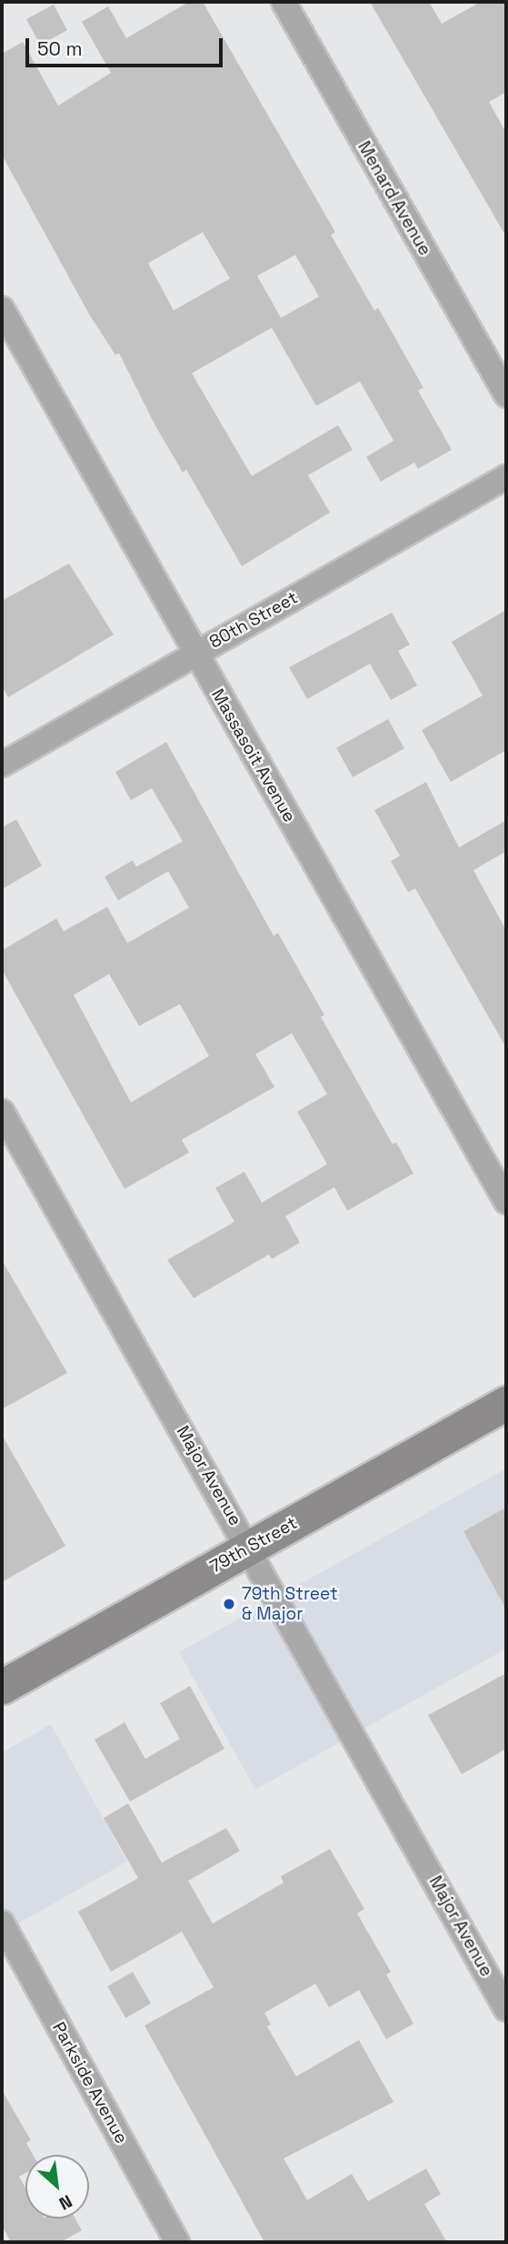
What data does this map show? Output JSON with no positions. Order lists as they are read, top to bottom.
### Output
{
  "streets": {
    "main road": ["79th Street"],
    "street": [
      "Menard Avenue",
      "80th Street",
      "Massasoit Avenue",
      "Major Avenue",
      "Parkside Avenue"
    ]
  },
  "crossings": [
    ["80th Street", "Massasoit Avenue"],
    ["Major Avenue", "79th Street"]
  ],
  "places": ["79th Street & Major"],
  "scale_bar": "50 m",
  "north": "bottom right"
}
